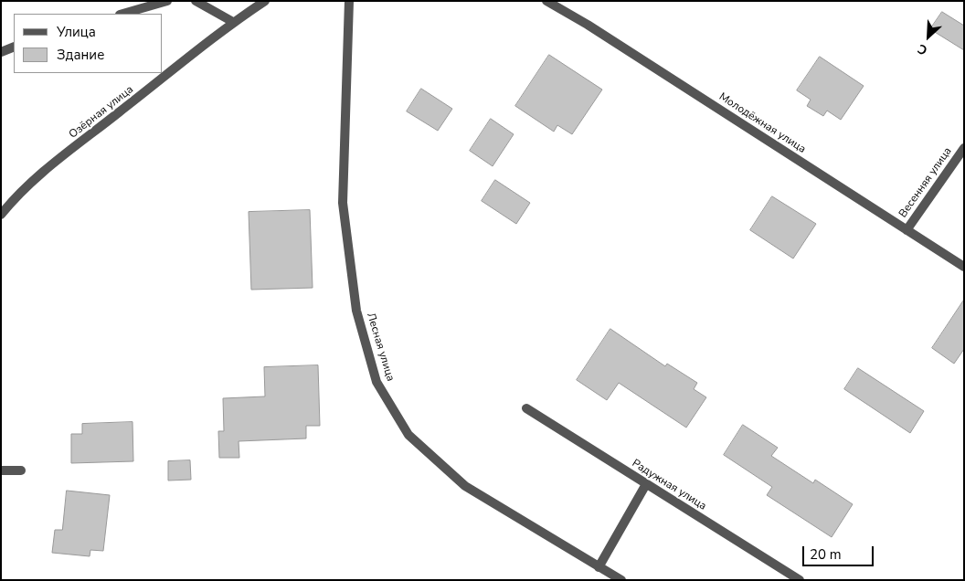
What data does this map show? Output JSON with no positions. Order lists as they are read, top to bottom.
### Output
{
  "streets": {
    "street": [
      "Озёрная улица",
      "Молодёжная улица",
      "Весенняя улица",
      "Лесная улица",
      "Радужная улица"
    ]
  },
  "crossings": [
    ["Молодёжная улица", "Весенняя улица"]
  ],
  "legend": ["Улица", "Здание"],
  "scale_bar": "20 m",
  "north": "bottom left"
}
